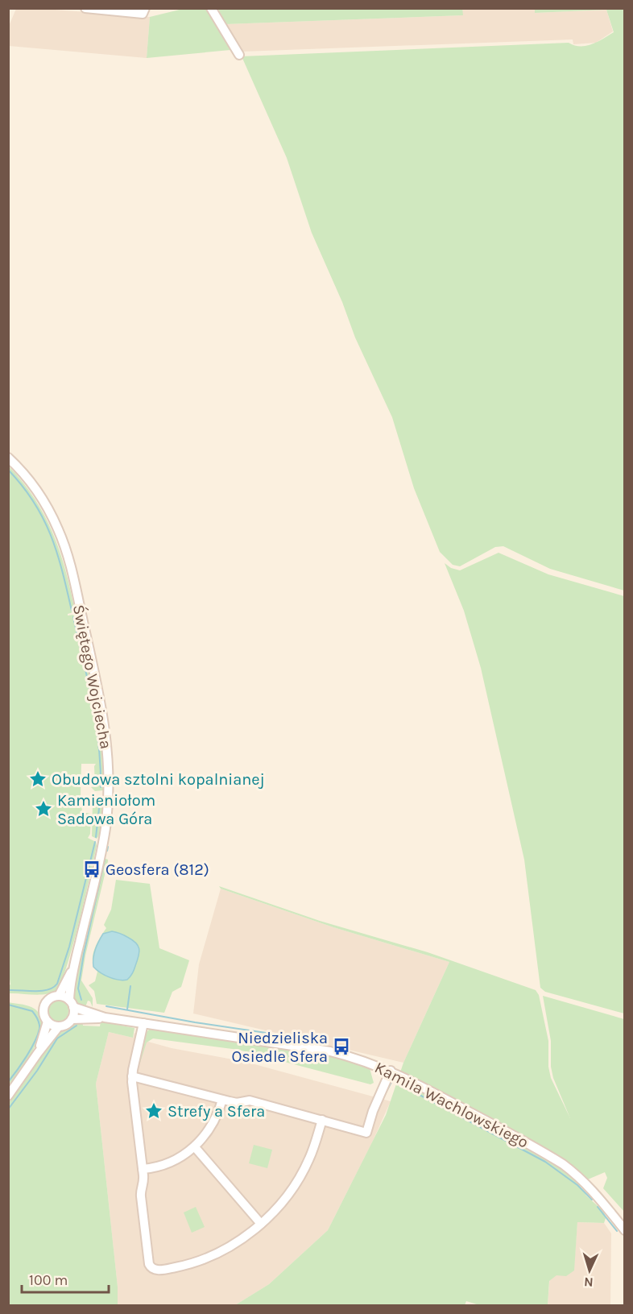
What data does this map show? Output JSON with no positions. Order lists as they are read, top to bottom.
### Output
{
  "streets": {
    "street": ["Świętego Wojciecha", "Kamila Wachlowskiego"]
  },
  "crossings": [
    ["Świętego Wojciecha", "Kamila Wachlowskiego"]
  ],
  "places": {
    "place": ["Obudowa sztolni kopalnianej", "Kamieniołom Sadowa Góra", "Strefy a Sfera"],
    "bus stop": ["Geosfera (812)", "Niedzieliska Osiedle Sfera"]
  },
  "scale_bar": "100 m",
  "north": "bottom"
}
